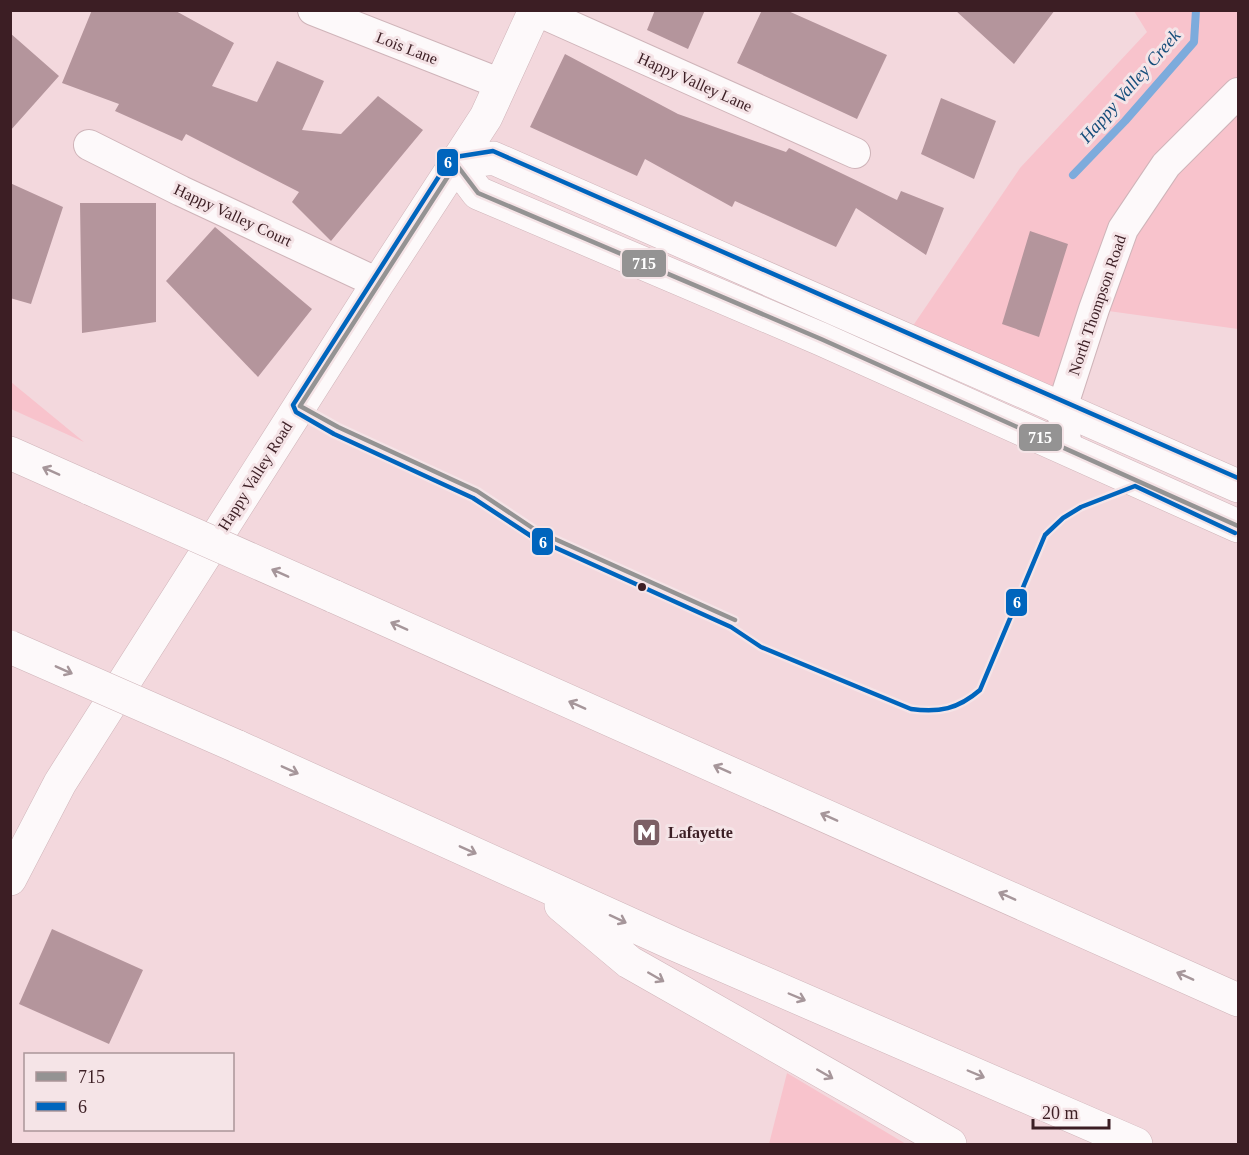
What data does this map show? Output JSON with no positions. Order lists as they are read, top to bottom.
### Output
{
  "streets": {
    "main road": ["Happy Valley Road"],
    "street": [
      "Lois Lane",
      "Happy Valley Lane",
      "Happy Valley Court",
      "North Thompson Road"
    ]
  },
  "crossings": [
    ["Lois Lane", "Happy Valley Road"],
    ["Happy Valley Lane", "Happy Valley Road"],
    ["Happy Valley Court", "Happy Valley Road"]
  ],
  "water": ["Happy Valley Creek"],
  "places": {
    "metro station": ["Lafayette"]
  },
  "lines": ["transit line 6", "transit line 715"],
  "legend": ["715", "6"],
  "scale_bar": "20 m"
}
